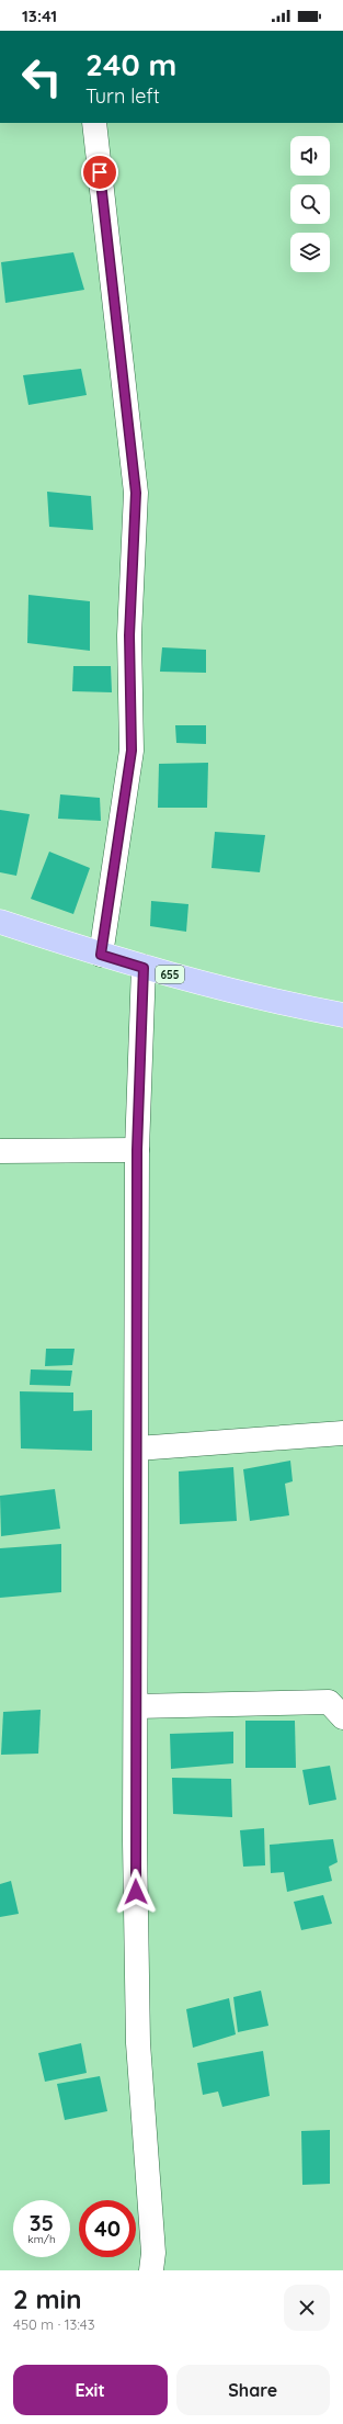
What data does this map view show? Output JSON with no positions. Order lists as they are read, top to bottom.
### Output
{
  "streets": {
    "main road": ["655"]
  },
  "page": {
    "status": "13:41",
    "turn": ["240 m", "Turn left"],
    "speed": "35 km/h",
    "limit": "40",
    "heading": ["2 min", "450 m · 13:43"],
    "buttons": ["Exit", "Share"]
  }
}
